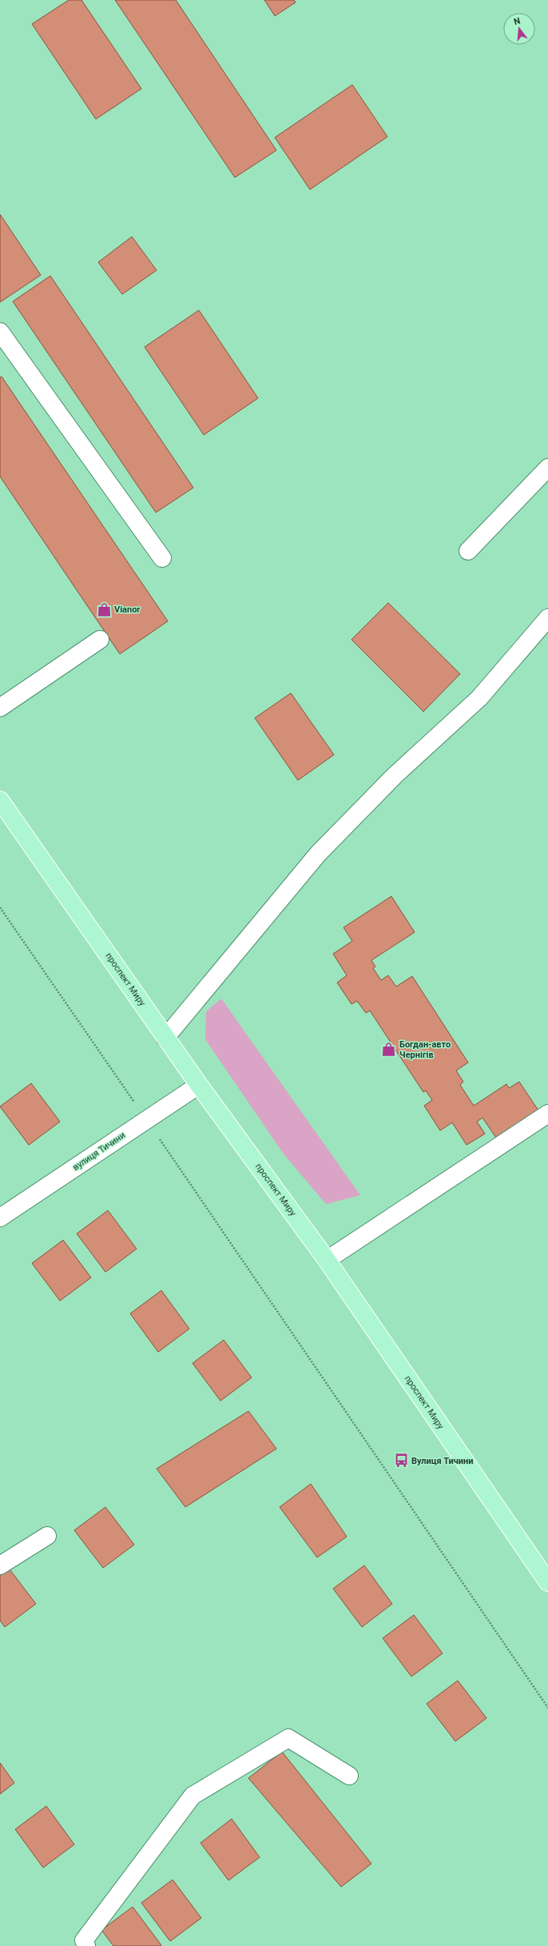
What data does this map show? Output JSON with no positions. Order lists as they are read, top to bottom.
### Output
{
  "streets": {
    "main road": ["проспект Миру"],
    "street": ["вулиця Тичини"]
  },
  "crossings": [
    ["проспект Миру", "вулиця Тичини"]
  ],
  "places": {
    "shop": ["Vianor", "Богдан-авто Чернігів"],
    "bus stop": ["Вулиця Тичини"]
  },
  "north": "top"
}
